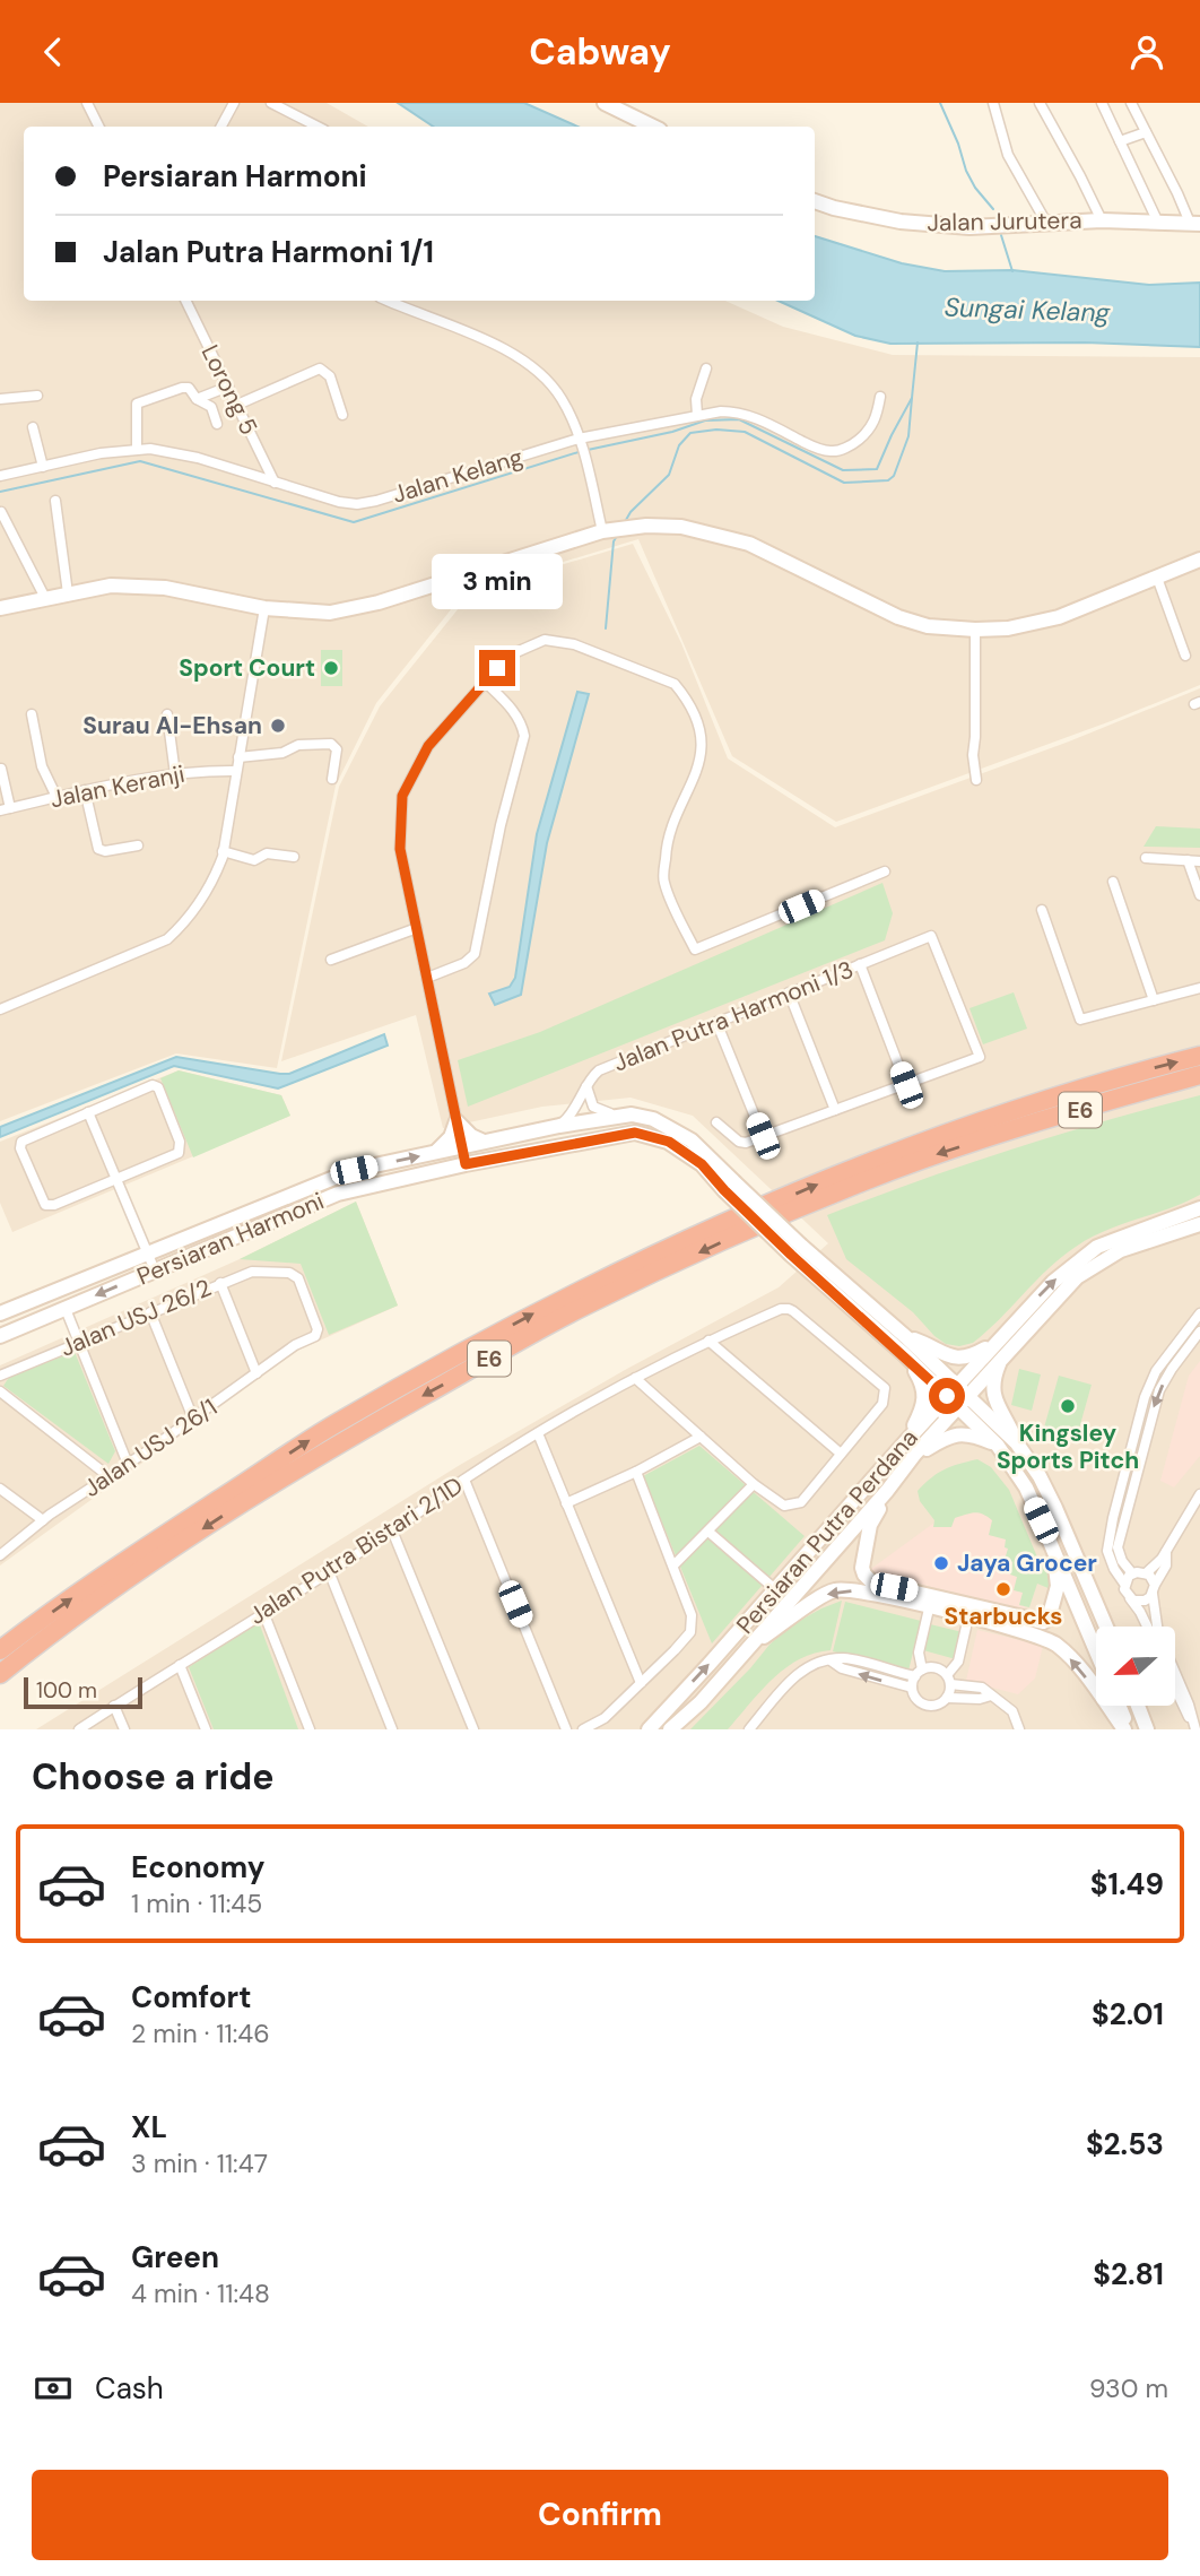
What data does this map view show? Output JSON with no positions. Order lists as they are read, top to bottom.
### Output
{
  "streets": {
    "highway": ["E6"],
    "main road": ["Jalan Jurutera", "Persiaran Harmoni", "Persiaran Putra Perdana"],
    "street": [
      "Lorong 5",
      "Jalan Kelang",
      "Jalan Keranji",
      "Jalan Putra Harmoni 1/3",
      "Jalan USJ 26/2",
      "Jalan USJ 26/1",
      "Jalan Putra Bistari 2/1D"
    ]
  },
  "crossings": [
    ["Lorong 5", "Jalan Kelang"],
    ["Jalan Putra Harmoni 1/3", "Persiaran Harmoni"],
    ["Persiaran Harmoni", "Persiaran Putra Perdana"],
    ["Jalan USJ 26/2", "Jalan USJ 26/1"]
  ],
  "water": ["Sungai Kelang"],
  "places": [
    "Sport Court",
    "Surau Al-Ehsan",
    "Kingsley Sports Pitch",
    "Jaya Grocer",
    "Starbucks"
  ],
  "scale_bar": "100 m",
  "north": "left",
  "page": {
    "header": "Cabway",
    "banner": ["Persiaran Harmoni", "Jalan Putra Harmoni 1/1"],
    "bubble": "3 min",
    "scale": "100 m",
    "heading": "Choose a ride",
    "list": [
      {
        "name": "Economy",
        "note": "1 min · 11:45",
        "value": "$1.49"
      },
      {
        "name": "Comfort",
        "note": "2 min · 11:46",
        "value": "$2.01"
      },
      {
        "name": "XL",
        "note": "3 min · 11:47",
        "value": "$2.53"
      },
      {
        "name": "Green",
        "note": "4 min · 11:48",
        "value": "$2.81"
      }
    ],
    "pay": ["Cash", "930 m"],
    "buttons": "Confirm"
  }
}
